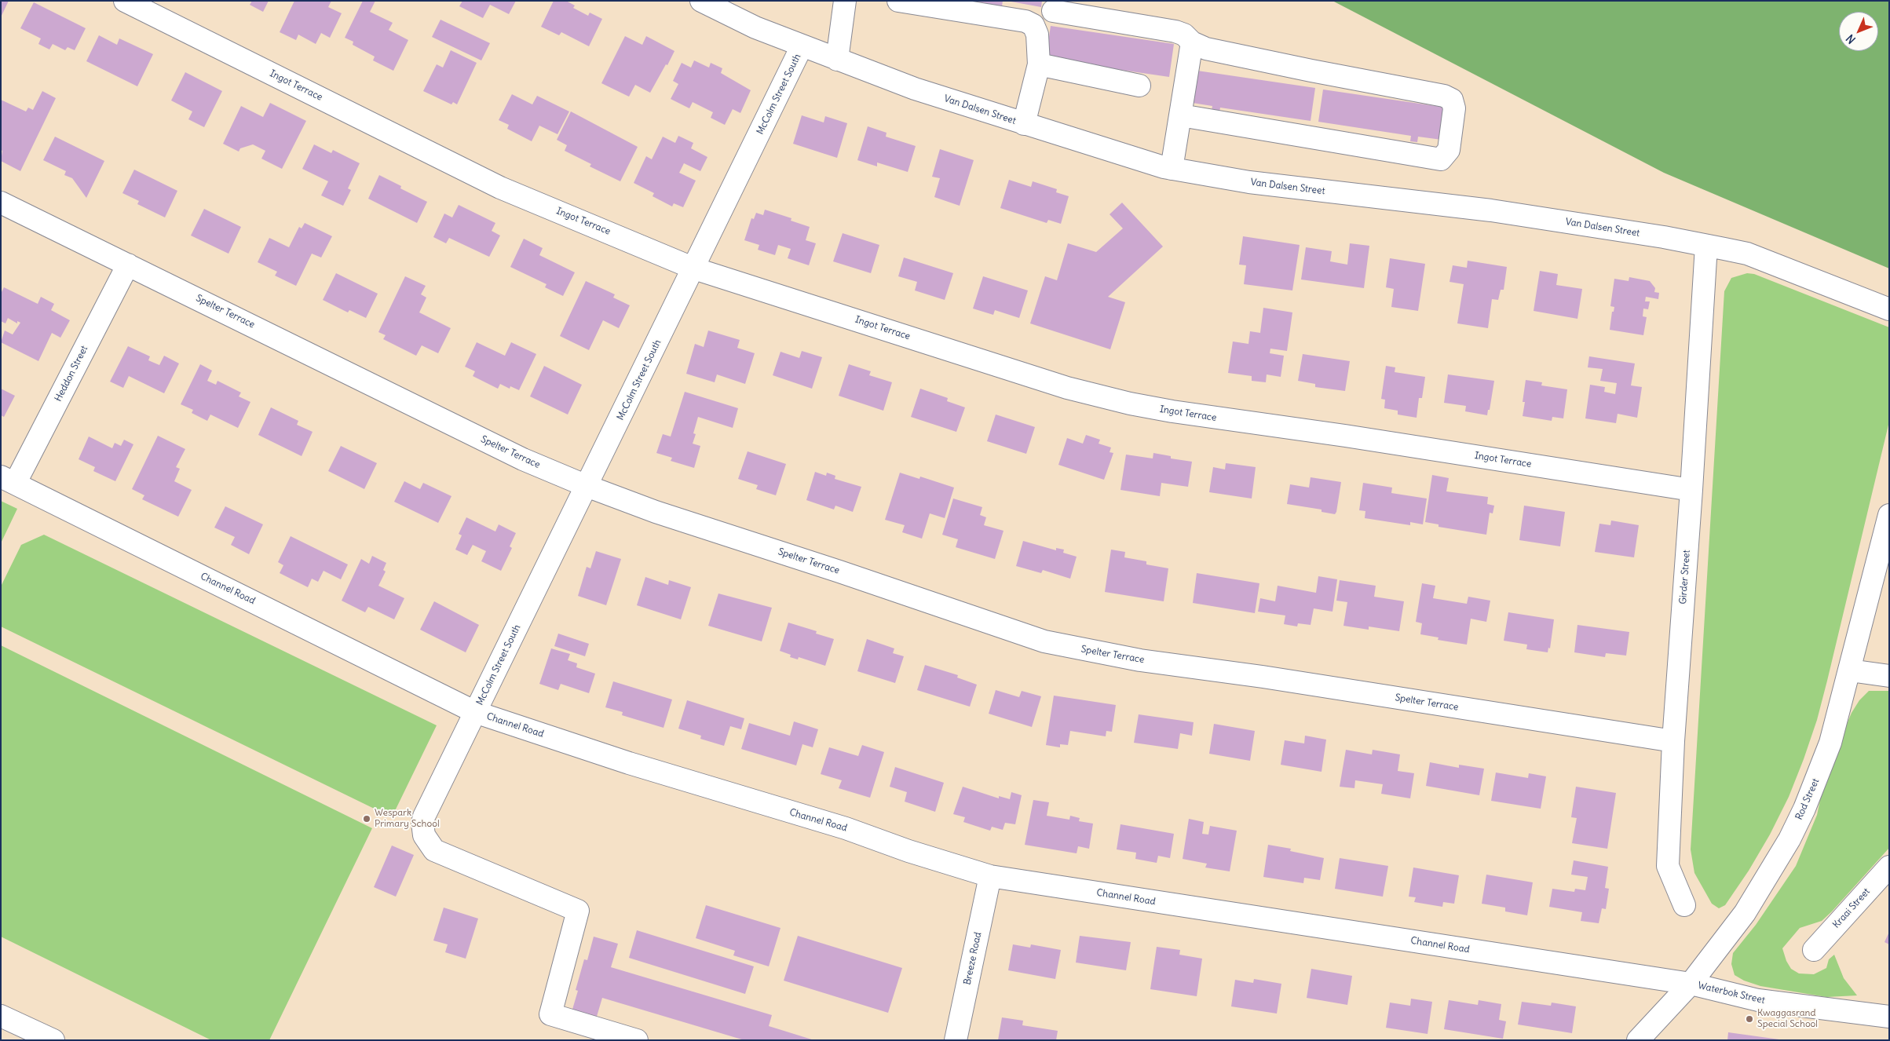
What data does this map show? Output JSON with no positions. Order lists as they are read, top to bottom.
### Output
{
  "streets": {
    "street": [
      "Ingot Terrace",
      "McColm Street South",
      "Van Dalsen Street",
      "Spelter Terrace",
      "Heddon Street",
      "Girder Street",
      "Channel Road",
      "Rod Street",
      "Kraai Street",
      "Breeze Road",
      "Waterbok Street"
    ]
  },
  "crossings": [
    ["Ingot Terrace", "McColm Street South"],
    ["Ingot Terrace", "Girder Street"],
    ["McColm Street South", "Van Dalsen Street"],
    ["McColm Street South", "Spelter Terrace"],
    ["McColm Street South", "Channel Road"],
    ["Van Dalsen Street", "Girder Street"],
    ["Spelter Terrace", "Heddon Street"],
    ["Spelter Terrace", "Girder Street"],
    ["Heddon Street", "Channel Road"],
    ["Channel Road", "Rod Street"],
    ["Channel Road", "Breeze Road"],
    ["Channel Road", "Waterbok Street"],
    ["Rod Street", "Waterbok Street"]
  ],
  "places": ["Wespark Primary School", "Kwaggasrand Special School"],
  "north": "bottom left"
}
